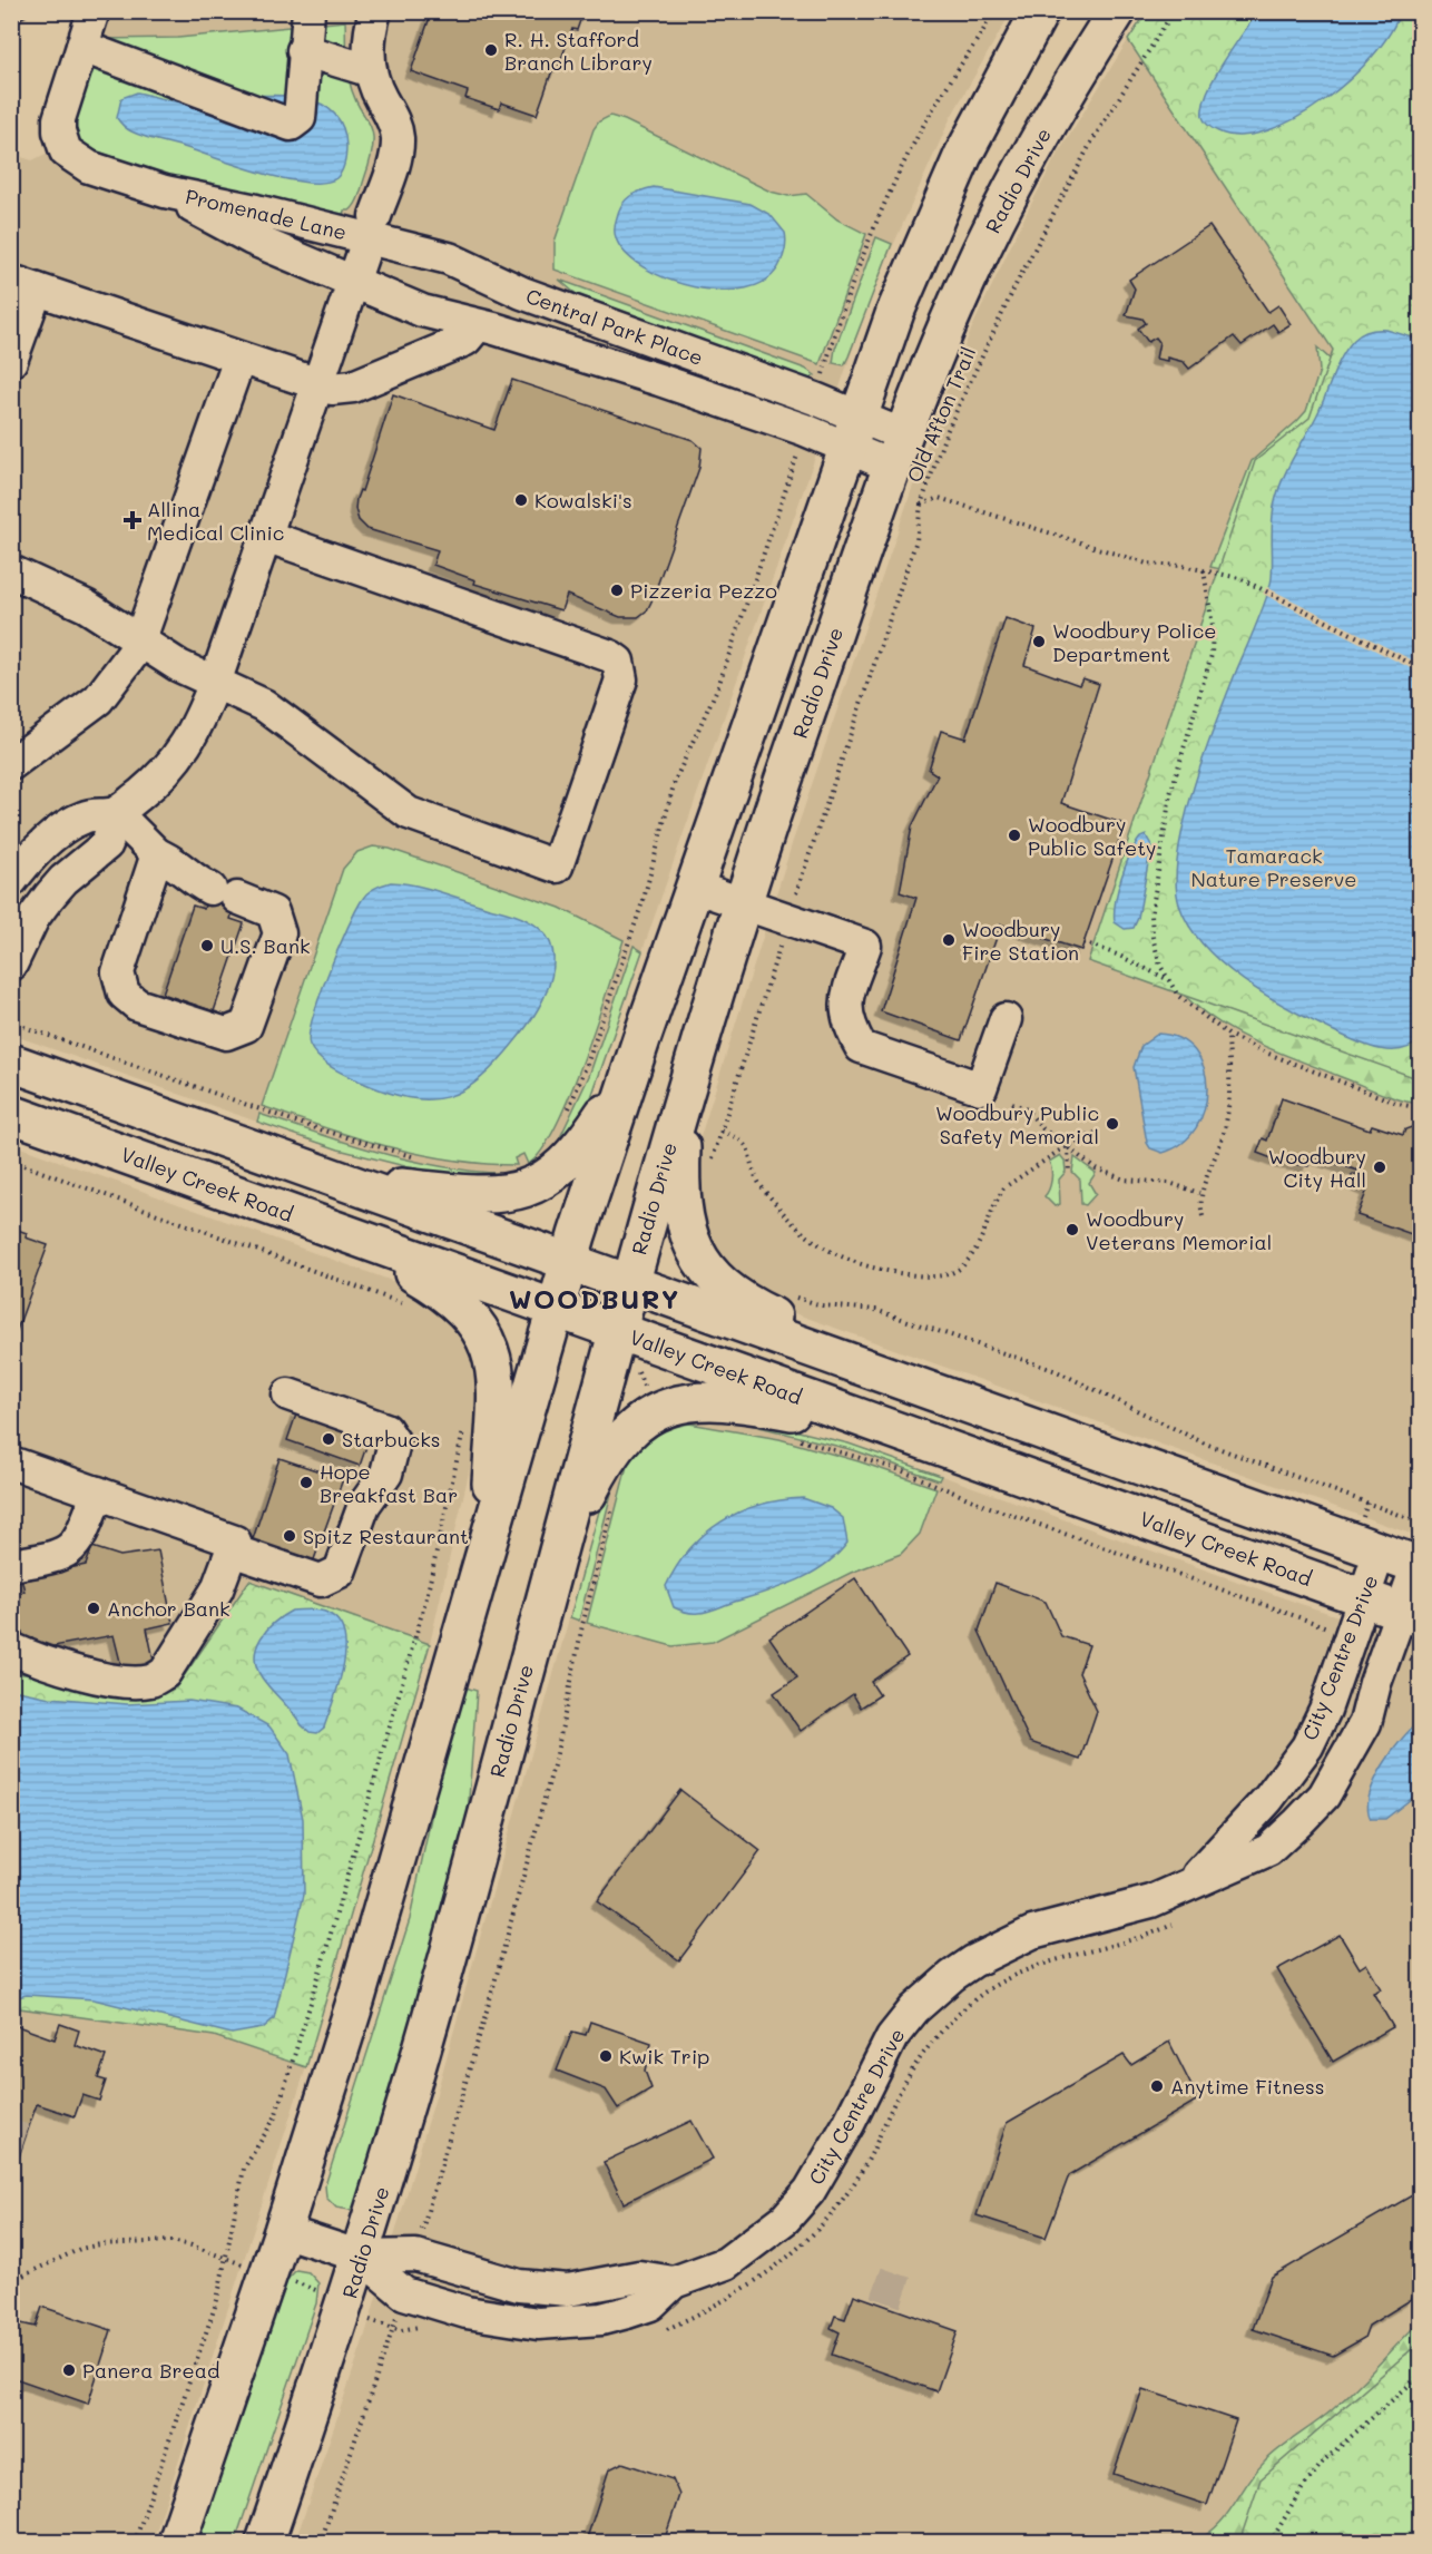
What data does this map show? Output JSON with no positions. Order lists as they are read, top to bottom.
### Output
{
  "streets": {
    "main road": ["Radio Drive", "Valley Creek Road"],
    "street": ["Promenade Lane", "Central Park Place", "City Centre Drive"],
    "path": ["Old Afton Trail"]
  },
  "crossings": [
    ["Radio Drive", "Central Park Place"],
    ["Radio Drive", "Valley Creek Road"],
    ["Radio Drive", "City Centre Drive"],
    ["Promenade Lane", "Central Park Place"],
    ["Valley Creek Road", "City Centre Drive"]
  ],
  "districts": ["WOODBURY"],
  "parks": ["Tamarack Nature Preserve"],
  "places": {
    "other": [
      "R. H. Stafford Branch Library",
      "Kowalski's",
      "Pizzeria Pezzo",
      "Woodbury Police Department",
      "Woodbury Public Safety",
      "Woodbury Fire Station",
      "U.S. Bank",
      "Woodbury Public Safety Memorial",
      "Woodbury City Hall",
      "Woodbury Veterans Memorial",
      "Starbucks",
      "Hope Breakfast Bar",
      "Spitz Restaurant",
      "Anchor Bank",
      "Kwik Trip",
      "Anytime Fitness",
      "Panera Bread"
    ],
    "health": ["Allina Medical Clinic"]
  }
}
